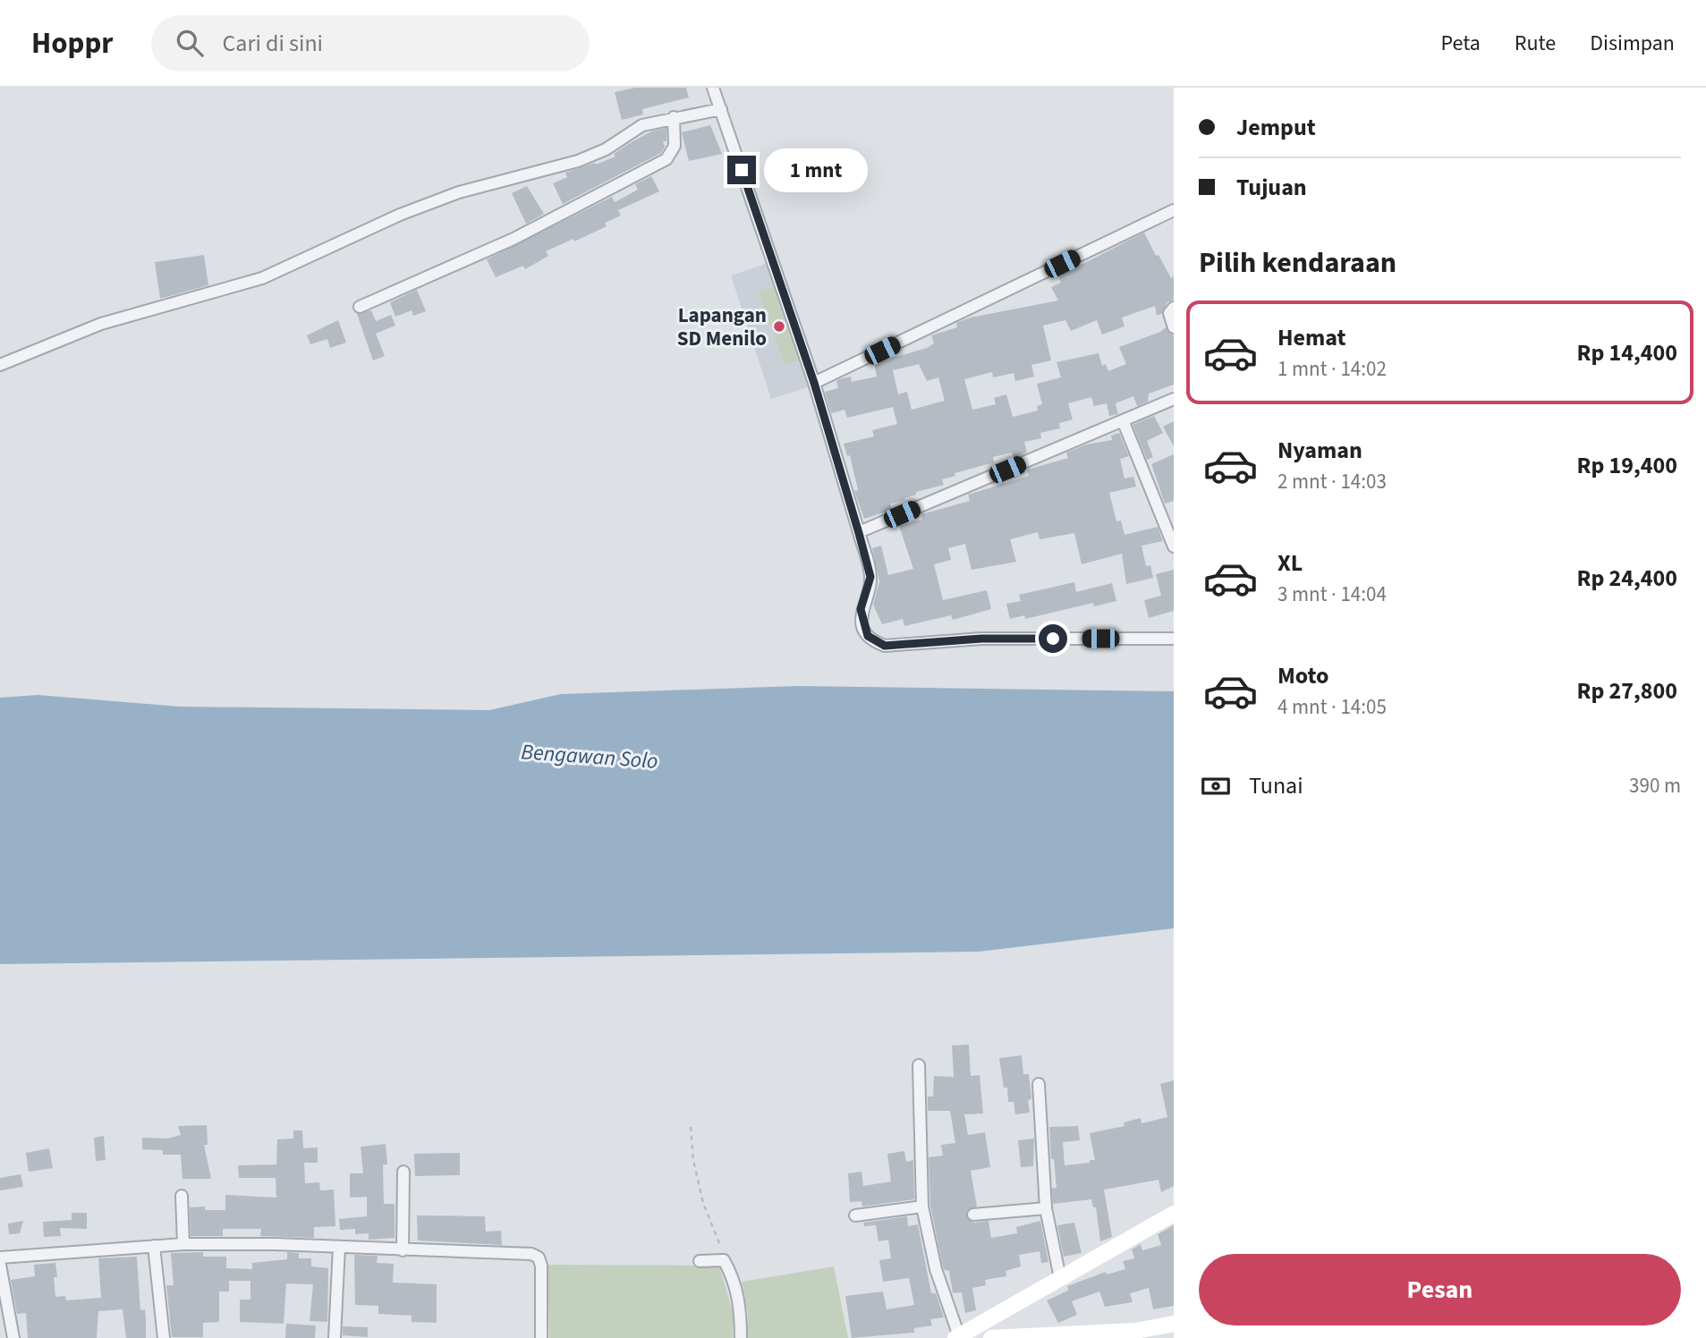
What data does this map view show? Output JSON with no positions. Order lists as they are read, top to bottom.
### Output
{
  "water": ["Bengawan Solo"],
  "places": ["Lapangan SD Menilo"],
  "page": {
    "header": "Hoppr",
    "search": "Cari di sini",
    "nav": ["Peta", "Rute", "Disimpan"],
    "banner": ["Jemput", "Tujuan"],
    "bubble": "1 mnt",
    "heading": "Pilih kendaraan",
    "list": [
      {
        "name": "Hemat",
        "note": "1 mnt · 14:02",
        "value": "Rp 14,400"
      },
      {
        "name": "Nyaman",
        "note": "2 mnt · 14:03",
        "value": "Rp 19,400"
      },
      {
        "name": "XL",
        "note": "3 mnt · 14:04",
        "value": "Rp 24,400"
      },
      {
        "name": "Moto",
        "note": "4 mnt · 14:05",
        "value": "Rp 27,800"
      }
    ],
    "pay": ["Tunai", "390 m"],
    "buttons": "Pesan"
  }
}
